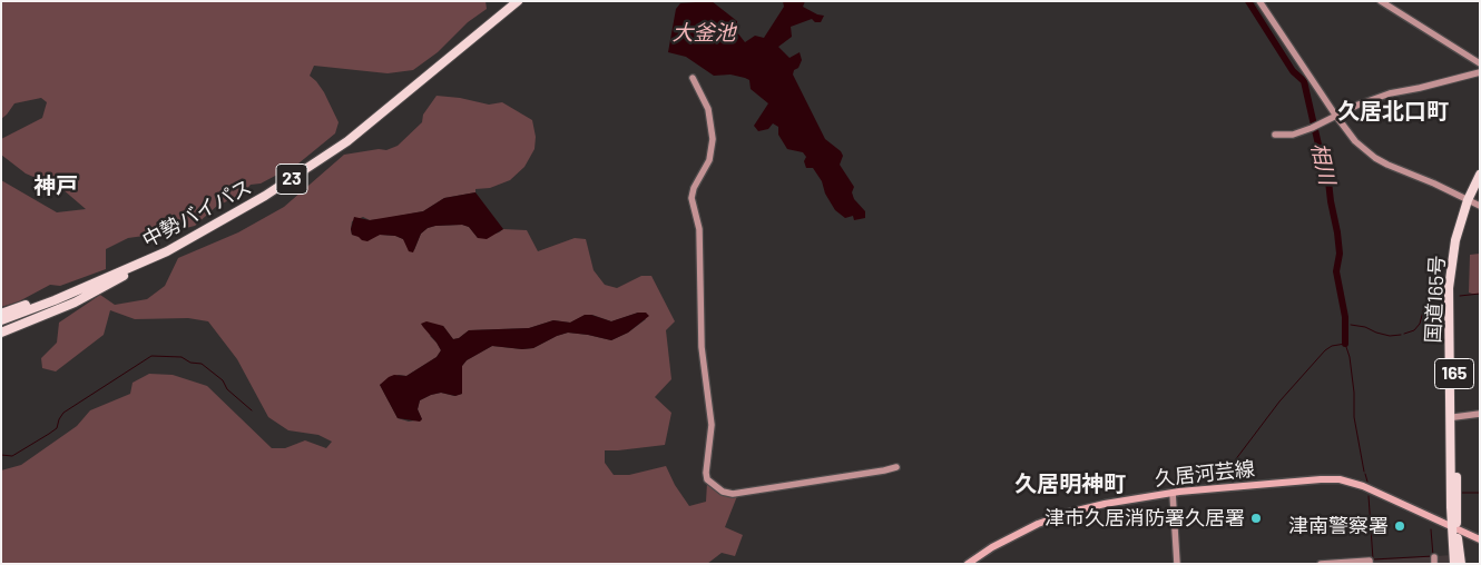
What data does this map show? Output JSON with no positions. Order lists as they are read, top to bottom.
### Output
{
  "streets": {
    "highway": [
      "23",
      "中勢バイパス",
      "国道165号",
      "165"
    ],
    "main road": ["久居河芸線"]
  },
  "crossings": [
    ["国道165号", "久居河芸線"]
  ],
  "districts": ["久居北口町", "神戸", "久居明神町"],
  "water": ["大釜池", "相川"],
  "places": ["津市久居消防署久居署", "津南警察署"]
}
